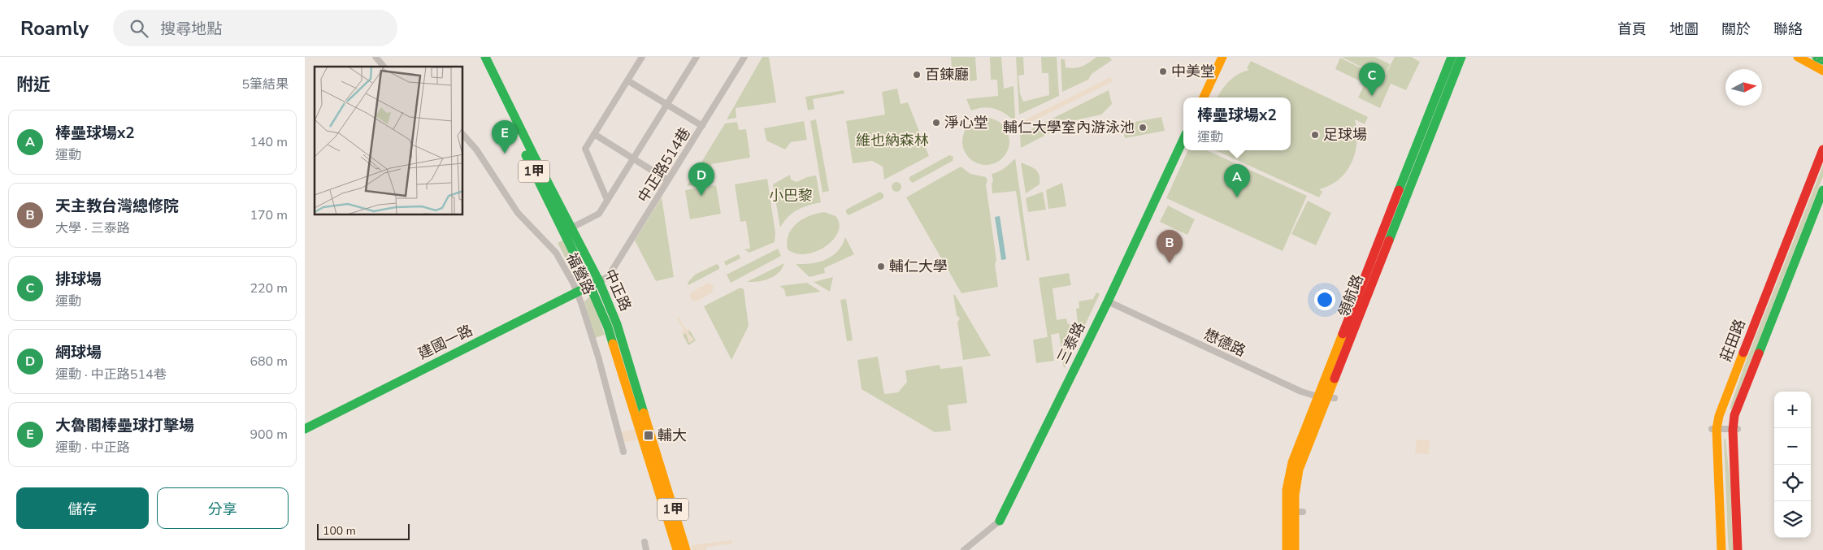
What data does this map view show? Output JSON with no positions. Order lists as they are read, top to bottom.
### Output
{
  "streets": {
    "street": [
      "中正路514巷",
      "1甲",
      "福營路",
      "中正路",
      "領航路",
      "莊田路",
      "建國一路",
      "三泰路",
      "懋德路"
    ]
  },
  "crossings": [
    ["中正路514巷", "中正路"],
    ["中正路514巷", "建國一路"],
    ["福營路", "建國一路"],
    ["中正路", "建國一路"],
    ["領航路", "懋德路"],
    ["三泰路", "懋德路"]
  ],
  "parks": ["維也納森林", "小巴黎"],
  "places": {
    "other": [
      "中美堂",
      "百鍊廳",
      "淨心堂",
      "輔仁大學室內游泳池",
      "足球場",
      "輔仁大學"
    ],
    "transit": ["輔大"]
  },
  "scale_bar": "100 m",
  "north": "right",
  "page": {
    "header": "Roamly",
    "search": "搜尋地點",
    "nav": [
      "首頁",
      "地圖",
      "關於",
      "聯絡"
    ],
    "heading": ["附近", "5筆結果"],
    "pins": [
      "C",
      "E",
      "D",
      "A",
      "B"
    ],
    "popup": ["棒壘球場x2", "運動"],
    "list": [
      {
        "mark": "A",
        "name": "棒壘球場x2",
        "note": "運動",
        "value": "140 m"
      },
      {
        "mark": "B",
        "name": "天主教台灣總修院",
        "note": "大學 · 三泰路",
        "value": "170 m"
      },
      {
        "mark": "C",
        "name": "排球場",
        "note": "運動",
        "value": "220 m"
      },
      {
        "mark": "D",
        "name": "網球場",
        "note": "運動 · 中正路514巷",
        "value": "680 m"
      },
      {
        "mark": "E",
        "name": "大魯閣棒壘球打擊場",
        "note": "運動 · 中正路",
        "value": "900 m"
      }
    ],
    "map_buttons": ["+", "−"],
    "buttons": ["儲存", "分享"],
    "scale": "100 m"
  }
}
